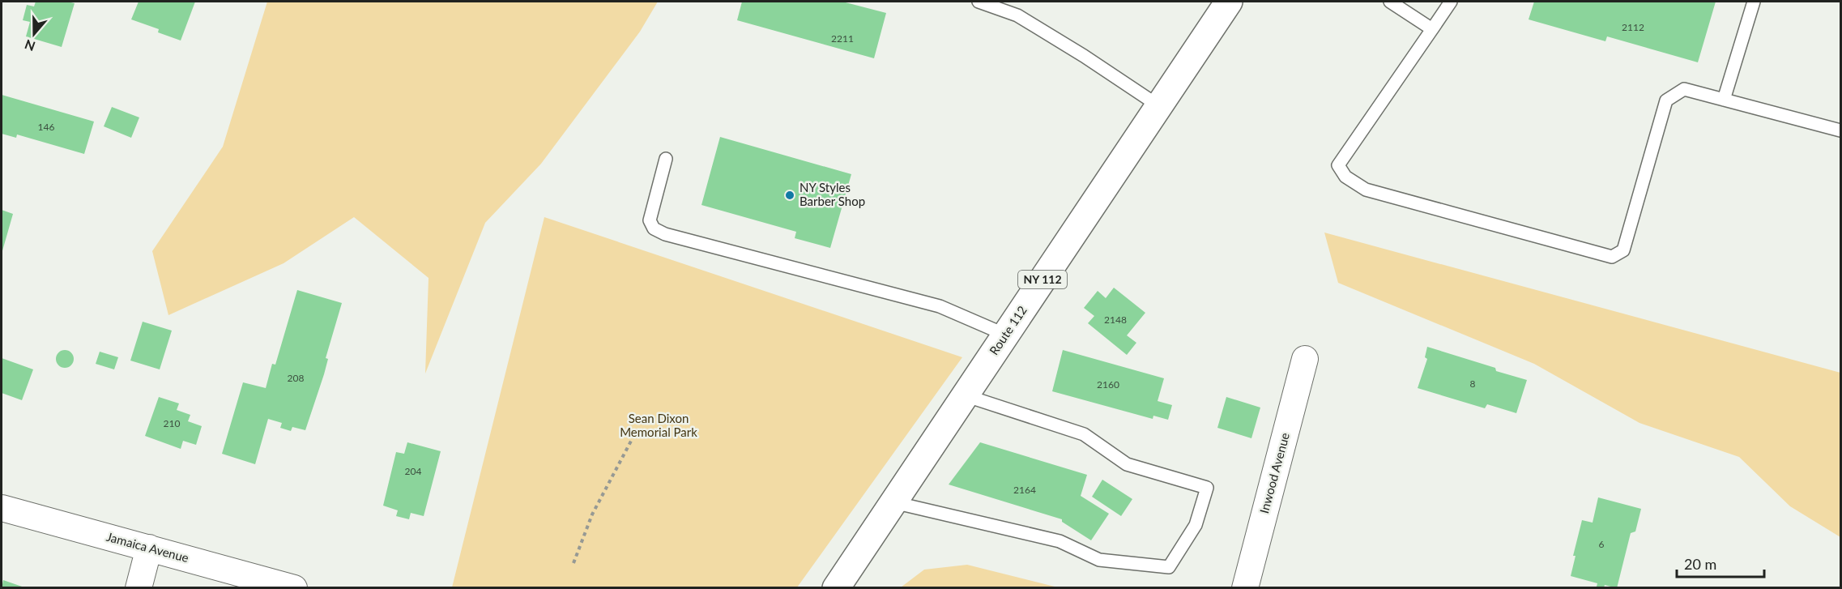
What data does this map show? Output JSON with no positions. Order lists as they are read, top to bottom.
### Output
{
  "streets": {
    "main road": ["NY 112", "Route 112"],
    "street": ["Inwood Avenue", "Jamaica Avenue"]
  },
  "parks": ["Sean Dixon Memorial Park"],
  "places": ["NY Styles Barber Shop"],
  "house_numbers": [
    "2112",
    "2211",
    "146",
    "2148",
    "208",
    "8",
    "2160",
    "210",
    "204",
    "2164",
    "6"
  ],
  "scale_bar": "20 m",
  "north": "bottom"
}
